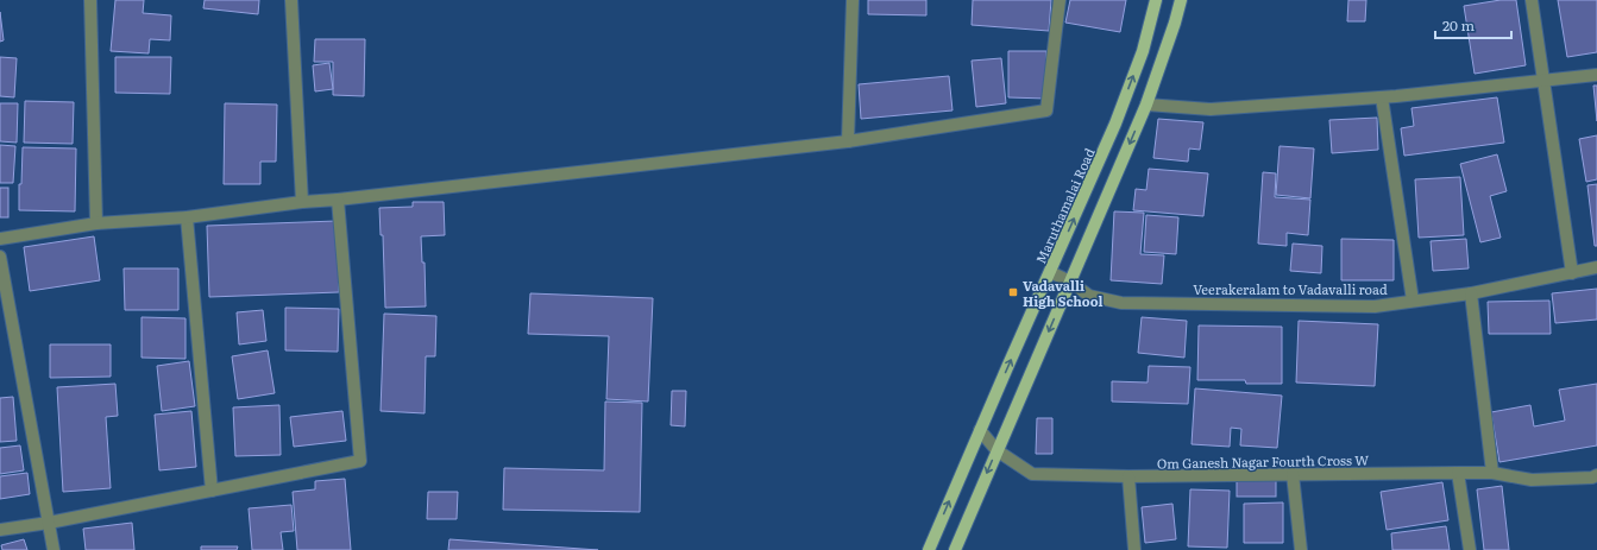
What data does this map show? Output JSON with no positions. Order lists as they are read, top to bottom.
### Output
{
  "streets": {
    "main road": ["Maruthamalai Road"],
    "street": ["Veerakeralam to Vadavalli road", "Om Ganesh Nagar Fourth Cross W"]
  },
  "crossings": [
    ["Maruthamalai Road", "Veerakeralam to Vadavalli road"],
    ["Maruthamalai Road", "Om Ganesh Nagar Fourth Cross W"]
  ],
  "places": {
    "transit": ["Vadavalli High School"]
  },
  "scale_bar": "20 m"
}
